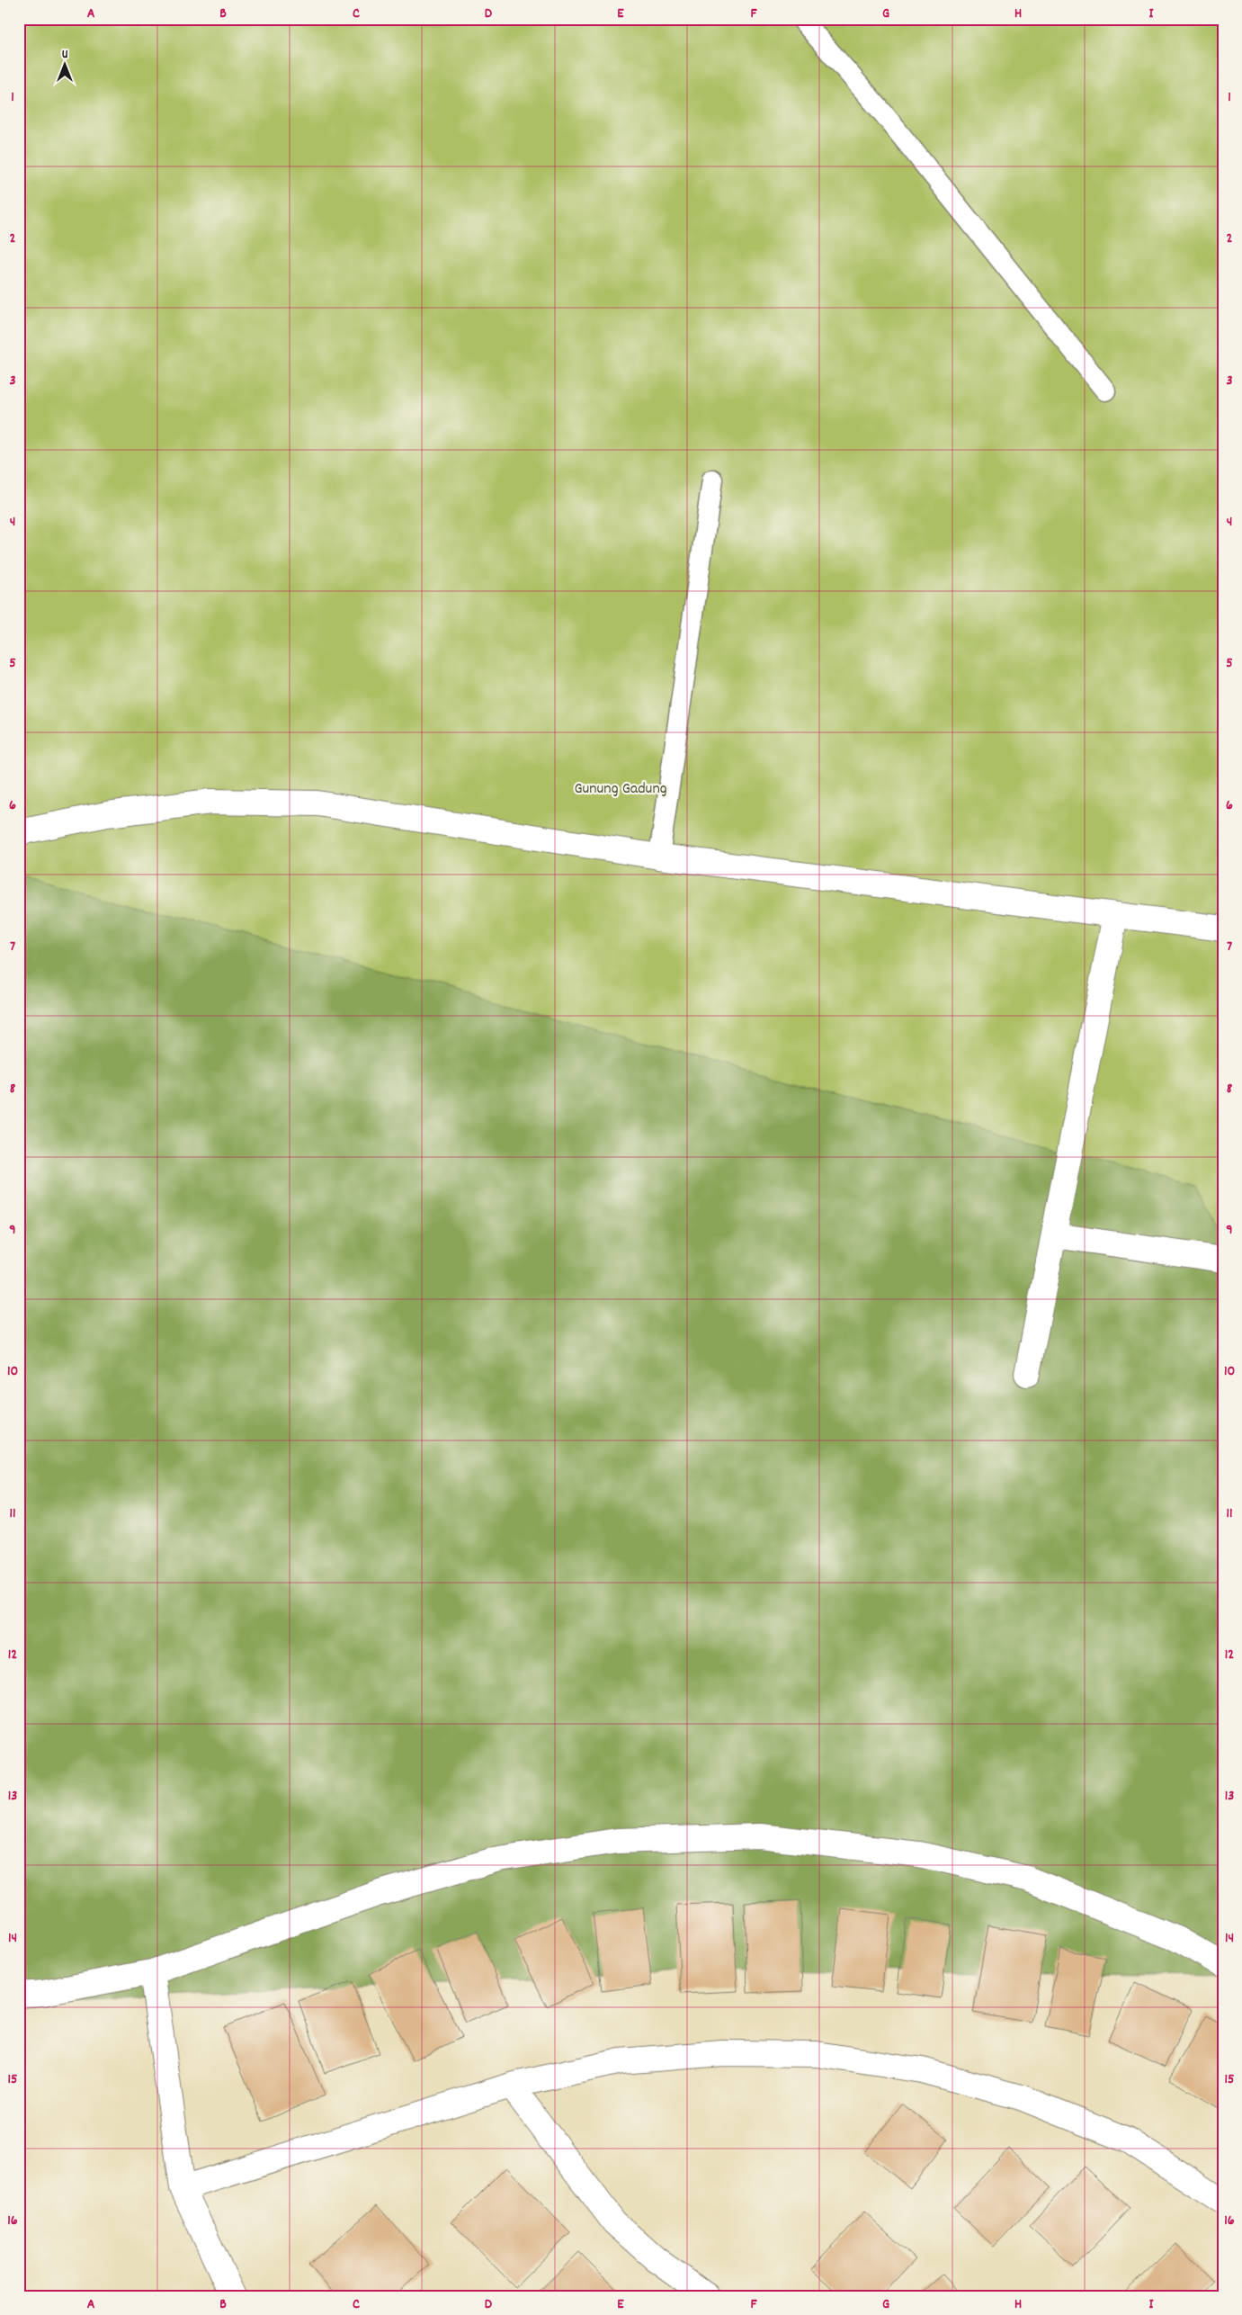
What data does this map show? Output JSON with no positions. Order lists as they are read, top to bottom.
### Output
{
  "parks": ["Gunung Gadung"],
  "north": "top",
  "grid": {
    "columns": [
      "A",
      "B",
      "C",
      "D",
      "E",
      "F",
      "G",
      "H",
      "I"
    ],
    "rows": [
      "1",
      "2",
      "3",
      "4",
      "5",
      "6",
      "7",
      "8",
      "9",
      "10",
      "11",
      "12",
      "13",
      "14",
      "15",
      "16"
    ]
  }
}
